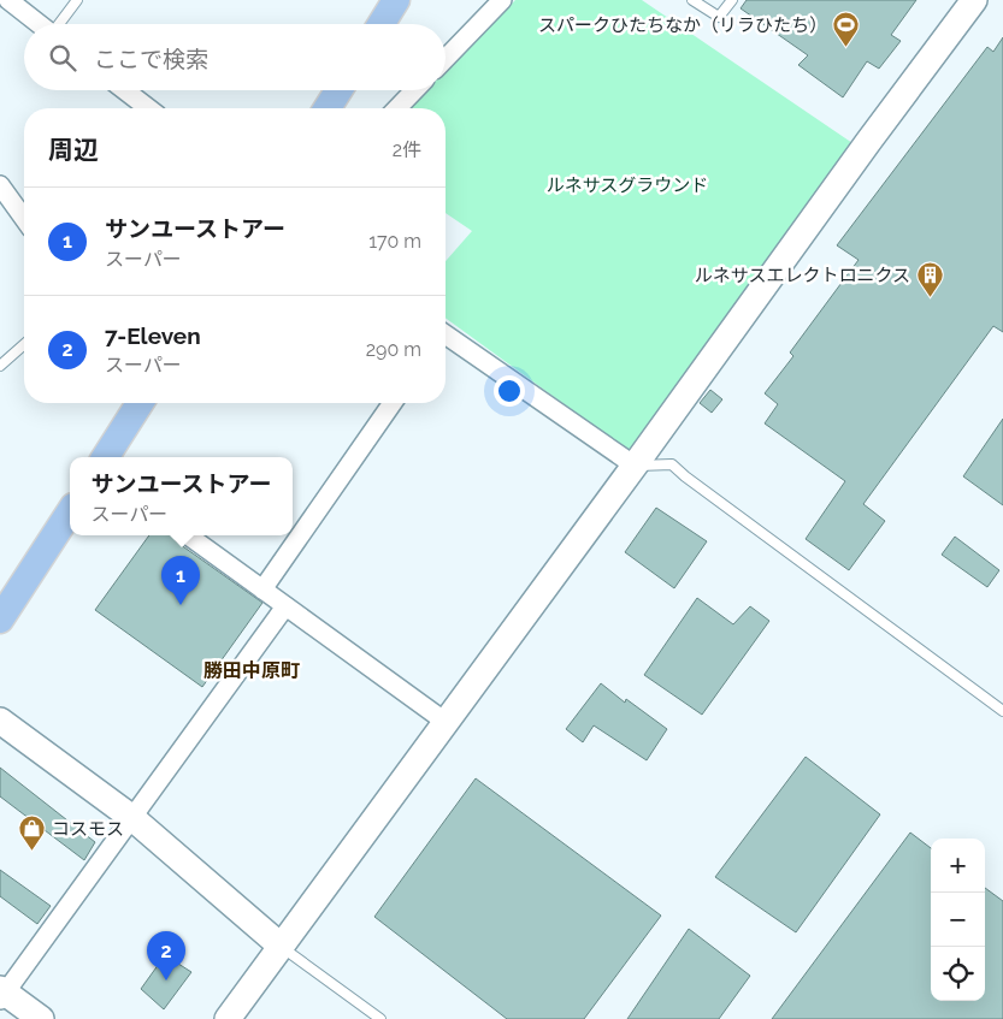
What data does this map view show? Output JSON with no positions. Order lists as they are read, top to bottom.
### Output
{
  "districts": ["勝田中原町"],
  "parks": ["ルネサスグラウンド"],
  "places": {
    "sports": ["スパークひたちなか（リラひたち）"],
    "building": ["ルネサスエレクトロニクス"],
    "shop": ["コスモス"]
  },
  "page": {
    "search": "ここで検索",
    "heading": ["周辺", "2件"],
    "list": [
      {
        "mark": "1",
        "name": "サンユーストアー",
        "note": "スーパー",
        "value": "170 m"
      },
      {
        "mark": "2",
        "name": "7-Eleven",
        "note": "スーパー",
        "value": "290 m"
      }
    ],
    "popup": ["サンユーストアー", "スーパー"],
    "pins": ["1", "2"],
    "map_buttons": ["+", "−"]
  }
}
